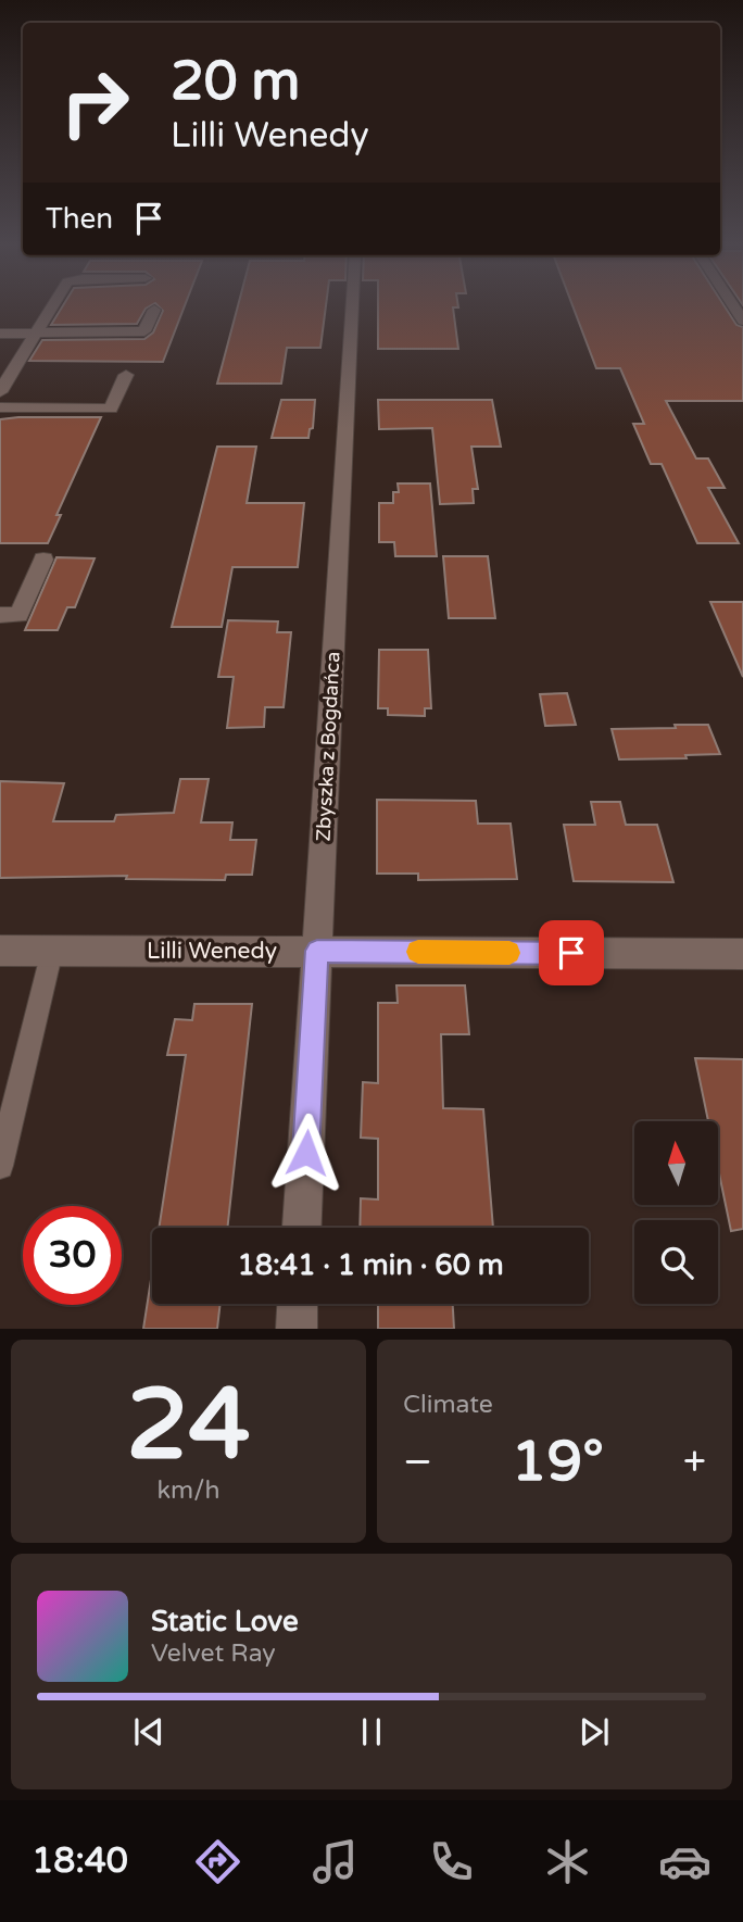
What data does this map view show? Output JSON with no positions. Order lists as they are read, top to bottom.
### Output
{
  "streets": {
    "street": ["Zbyszka z Bogdańca", "Lilli Wenedy"]
  },
  "crossings": [
    ["Zbyszka z Bogdańca", "Lilli Wenedy"]
  ],
  "north": "top",
  "page": {
    "turn": ["20 m", "Lilli Wenedy"],
    "then": "Then",
    "limit": "30",
    "trip": "18:41 · 1 min · 60 m",
    "tile": [
      ["24", "km/h"],
      "Climate"
    ],
    "heat": ["−", "19°", "+"],
    "song": ["Static Love", "Velvet Ray"],
    "tabs": "18:40"
  }
}
